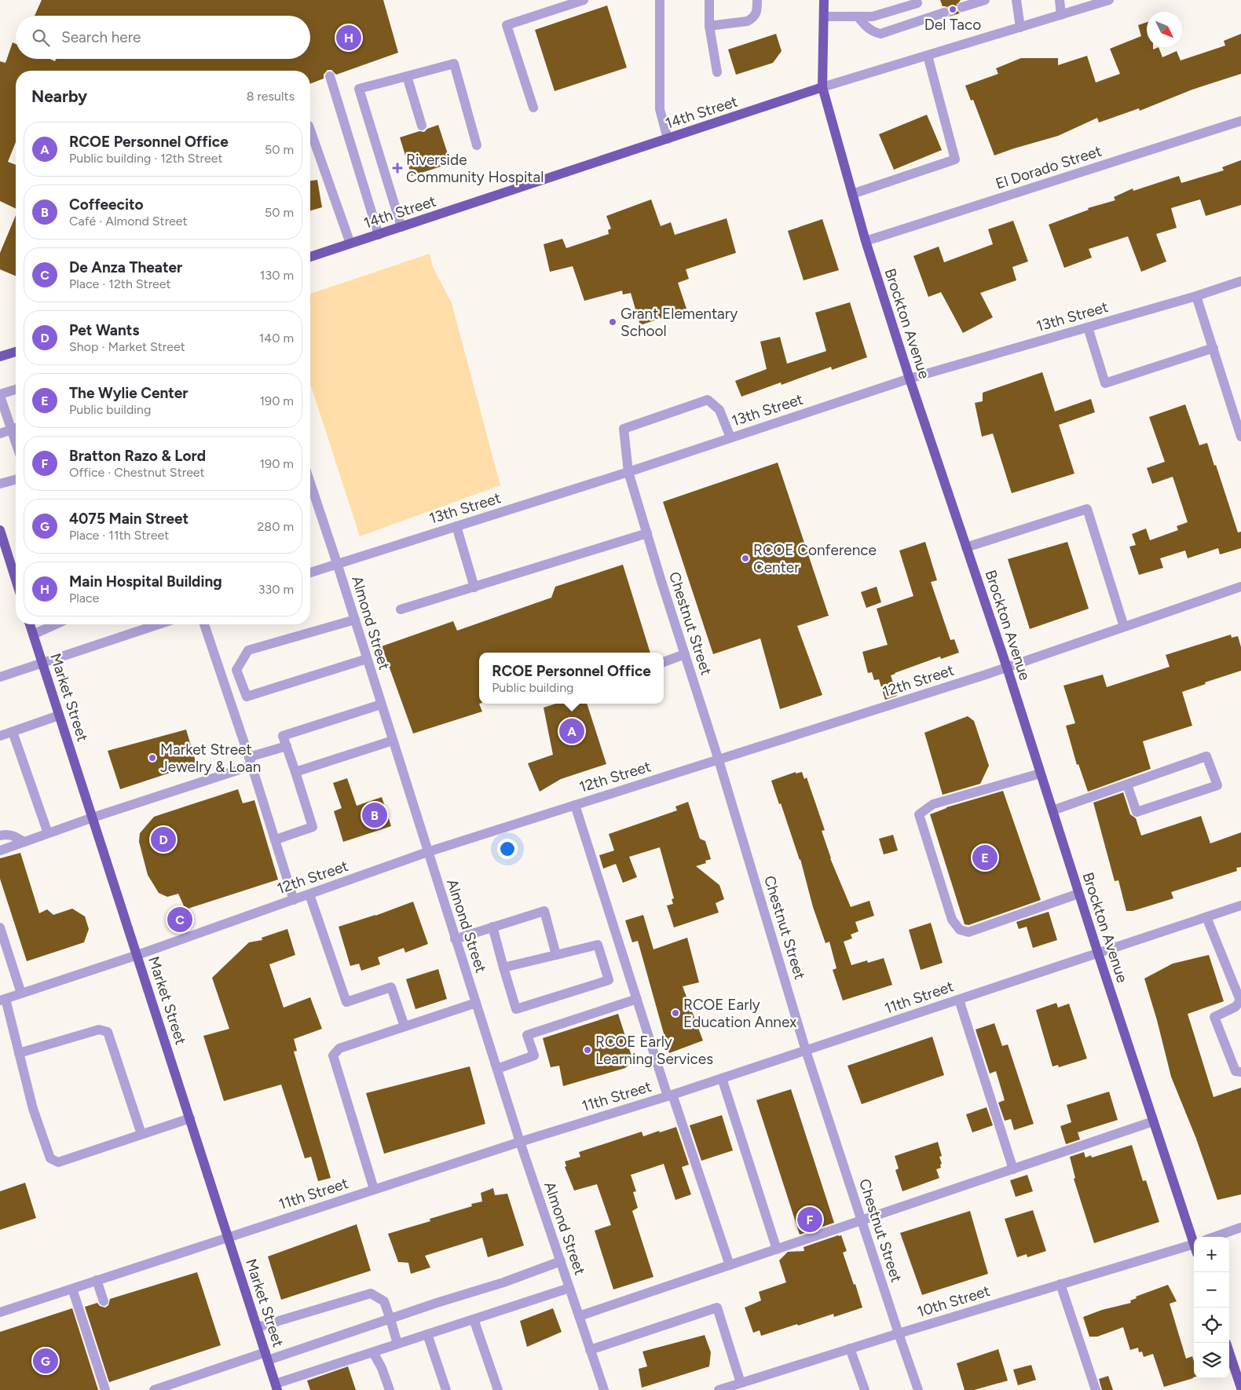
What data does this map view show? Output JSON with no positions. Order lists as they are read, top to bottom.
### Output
{
  "streets": {
    "main road": ["14th Street", "Brockton Avenue", "Market Street"],
    "street": [
      "El Dorado Street",
      "13th Street",
      "Almond Street",
      "Chestnut Street",
      "12th Street",
      "11th Street",
      "10th Street"
    ]
  },
  "crossings": [
    ["14th Street", "Brockton Avenue"],
    ["El Dorado Street", "Brockton Avenue"],
    ["13th Street", "Brockton Avenue"],
    ["13th Street", "Almond Street"],
    ["13th Street", "Chestnut Street"],
    ["Brockton Avenue", "12th Street"],
    ["Brockton Avenue", "11th Street"],
    ["Almond Street", "12th Street"],
    ["Almond Street", "11th Street"],
    ["Chestnut Street", "12th Street"],
    ["Chestnut Street", "11th Street"],
    ["Chestnut Street", "10th Street"],
    ["12th Street", "Market Street"],
    ["Market Street", "11th Street"]
  ],
  "places": {
    "other": [
      "Del Taco",
      "Grant Elementary School",
      "RCOE Conference Center",
      "Market Street Jewelry & Loan",
      "RCOE Early Education Annex",
      "RCOE Early Learning Services"
    ],
    "health": ["Riverside Community Hospital"]
  },
  "north": "bottom right",
  "page": {
    "search": "Search here",
    "pins": [
      "H",
      "A",
      "B",
      "D",
      "E",
      "C",
      "F",
      "G"
    ],
    "heading": ["Nearby", "8 results"],
    "list": [
      {
        "mark": "A",
        "name": "RCOE Personnel Office",
        "note": "Public building · 12th Street",
        "value": "50 m"
      },
      {
        "mark": "B",
        "name": "Coffeecito",
        "note": "Café · Almond Street",
        "value": "50 m"
      },
      {
        "mark": "C",
        "name": "De Anza Theater",
        "note": "Place · 12th Street",
        "value": "130 m"
      },
      {
        "mark": "D",
        "name": "Pet Wants",
        "note": "Shop · Market Street",
        "value": "140 m"
      },
      {
        "mark": "E",
        "name": "The Wylie Center",
        "note": "Public building",
        "value": "190 m"
      },
      {
        "mark": "F",
        "name": "Bratton Razo & Lord",
        "note": "Office · Chestnut Street",
        "value": "190 m"
      },
      {
        "mark": "G",
        "name": "4075 Main Street",
        "note": "Place · 11th Street",
        "value": "280 m"
      },
      {
        "mark": "H",
        "name": "Main Hospital Building",
        "note": "Place",
        "value": "330 m"
      }
    ],
    "popup": ["RCOE Personnel Office", "Public building"],
    "map_buttons": ["+", "−"]
  }
}
